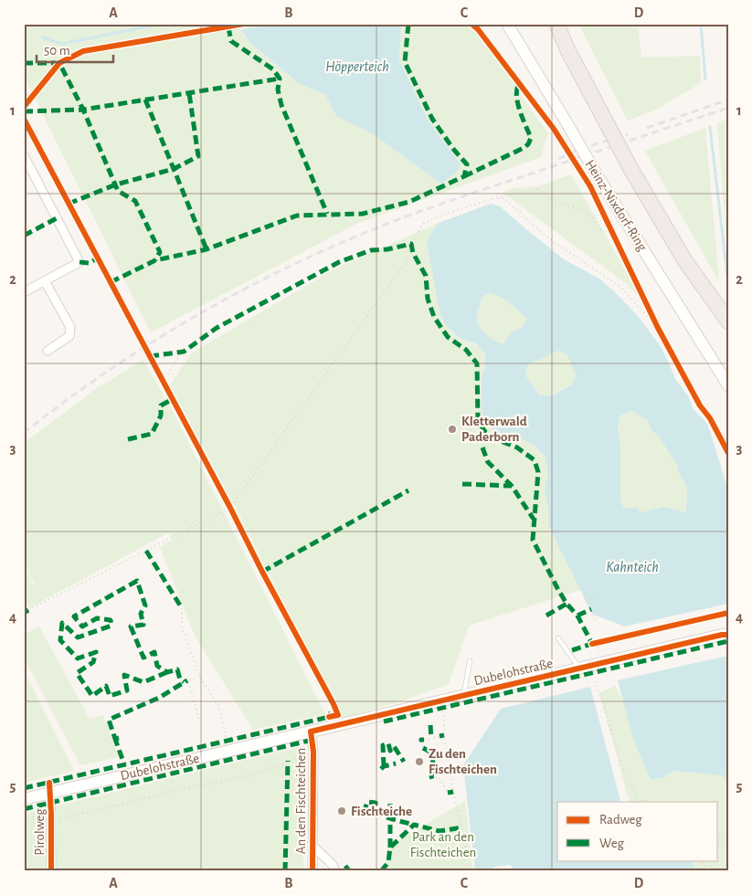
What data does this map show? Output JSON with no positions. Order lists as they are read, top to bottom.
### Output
{
  "streets": {
    "main road": ["Heinz-Nixdorf-Ring", "Dubelohstraße"],
    "street": ["An den Fischteichen", "Pirolweg"]
  },
  "crossings": [
    ["Dubelohstraße", "An den Fischteichen"],
    ["Dubelohstraße", "Pirolweg"]
  ],
  "water": ["Höpperteich", "Kahnteich"],
  "parks": ["Park an den Fischteichen"],
  "places": ["Kletterwald Paderborn", "Zu den Fischteichen", "Fischteiche"],
  "legend": ["Radweg", "Weg"],
  "scale_bar": "50 m",
  "grid": {
    "columns": [
      "A",
      "B",
      "C",
      "D"
    ],
    "rows": [
      "1",
      "2",
      "3",
      "4",
      "5"
    ]
  }
}
